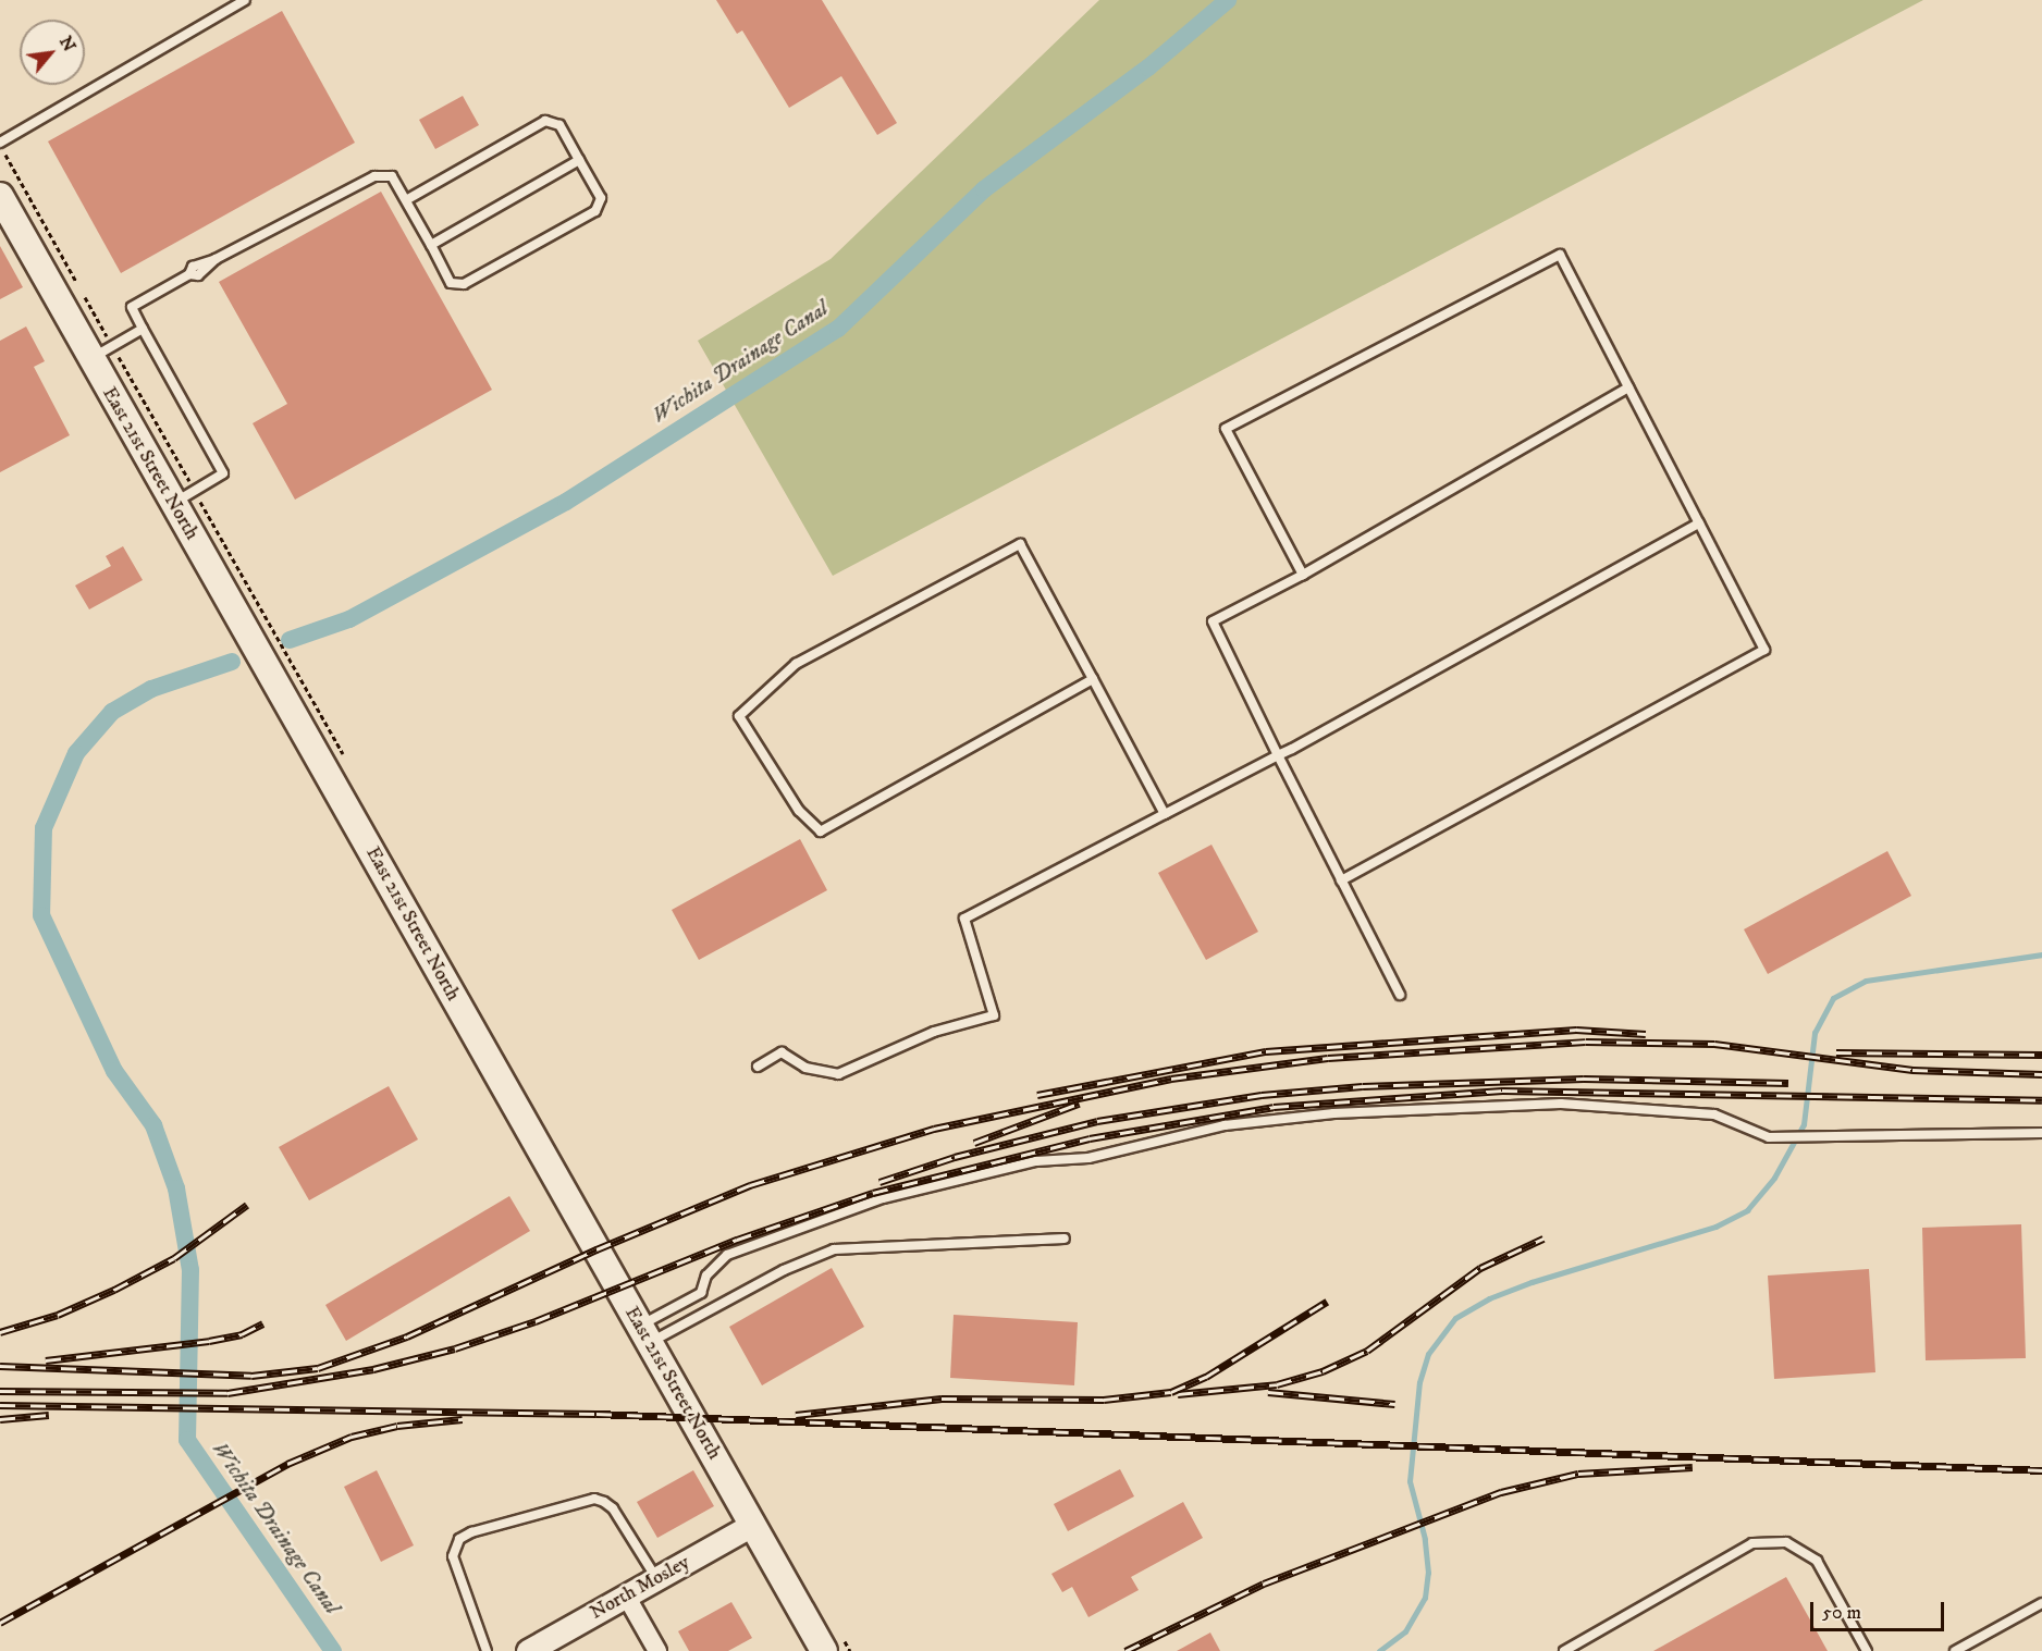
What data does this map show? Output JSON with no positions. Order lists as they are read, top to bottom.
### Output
{
  "streets": {
    "main road": ["East 21st Street North"],
    "street": ["North Mosley"]
  },
  "crossings": [
    ["East 21st Street North", "North Mosley"]
  ],
  "water": ["Wichita Drainage Canal"],
  "scale_bar": "50 m",
  "north": "top right"
}
